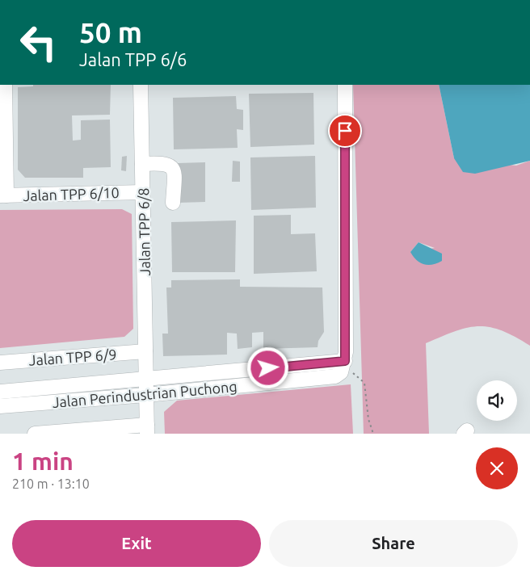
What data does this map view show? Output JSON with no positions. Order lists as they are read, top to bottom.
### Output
{
  "streets": {
    "street": [
      "Jalan TPP 6/10",
      "Jalan TPP 6/8",
      "Jalan TPP 6/9",
      "Jalan Perindustrian Puchong"
    ]
  },
  "crossings": [
    ["Jalan TPP 6/10", "Jalan TPP 6/8"],
    ["Jalan TPP 6/8", "Jalan TPP 6/9"],
    ["Jalan TPP 6/8", "Jalan Perindustrian Puchong"]
  ],
  "page": {
    "turn": ["50 m", "Jalan TPP 6/6"],
    "heading": ["1 min", "210 m · 13:10"],
    "buttons": ["Exit", "Share"]
  }
}
